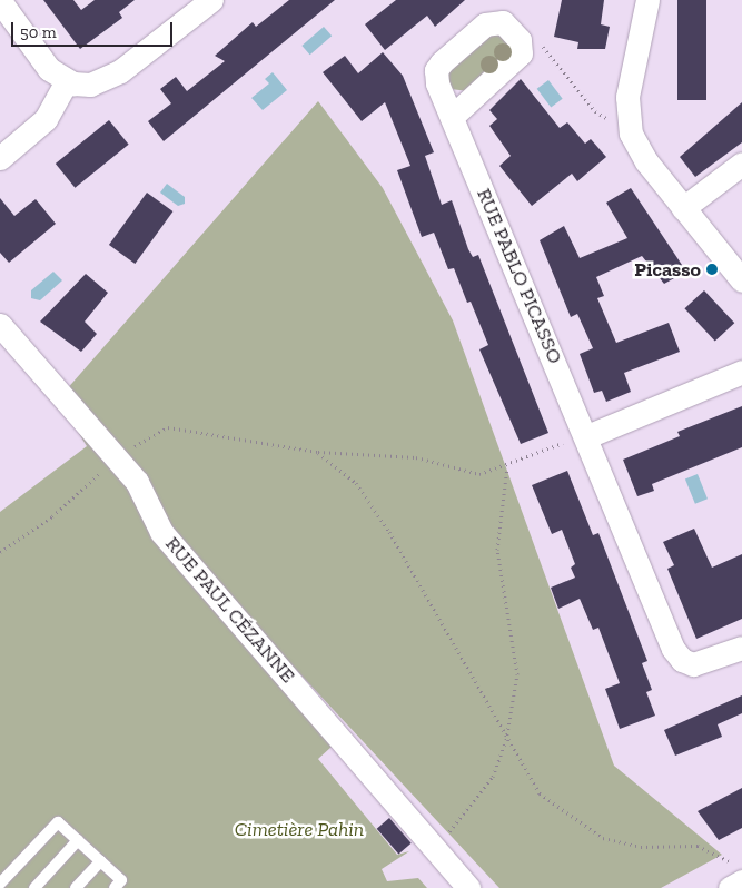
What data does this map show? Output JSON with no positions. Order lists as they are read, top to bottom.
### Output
{
  "streets": {
    "street": ["RUE PABLO PICASSO", "RUE PAUL CÉZANNE"]
  },
  "parks": ["Cimetière Pahin"],
  "places": ["Picasso"],
  "scale_bar": "50 m"
}
